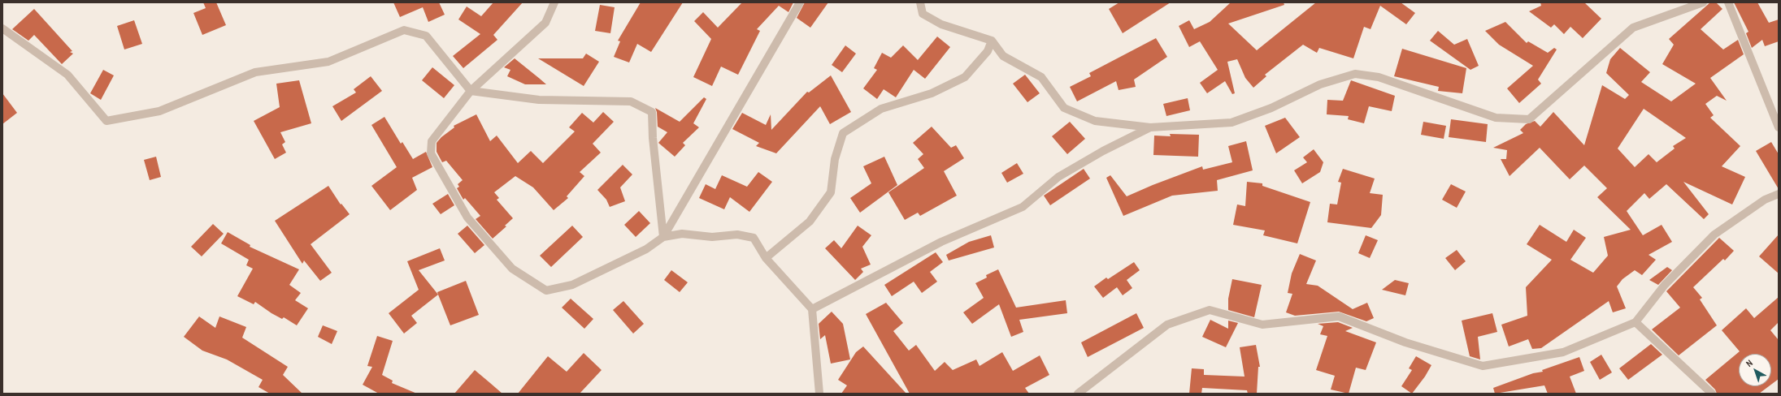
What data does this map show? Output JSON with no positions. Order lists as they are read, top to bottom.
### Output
{
  "north": "top left"
}
